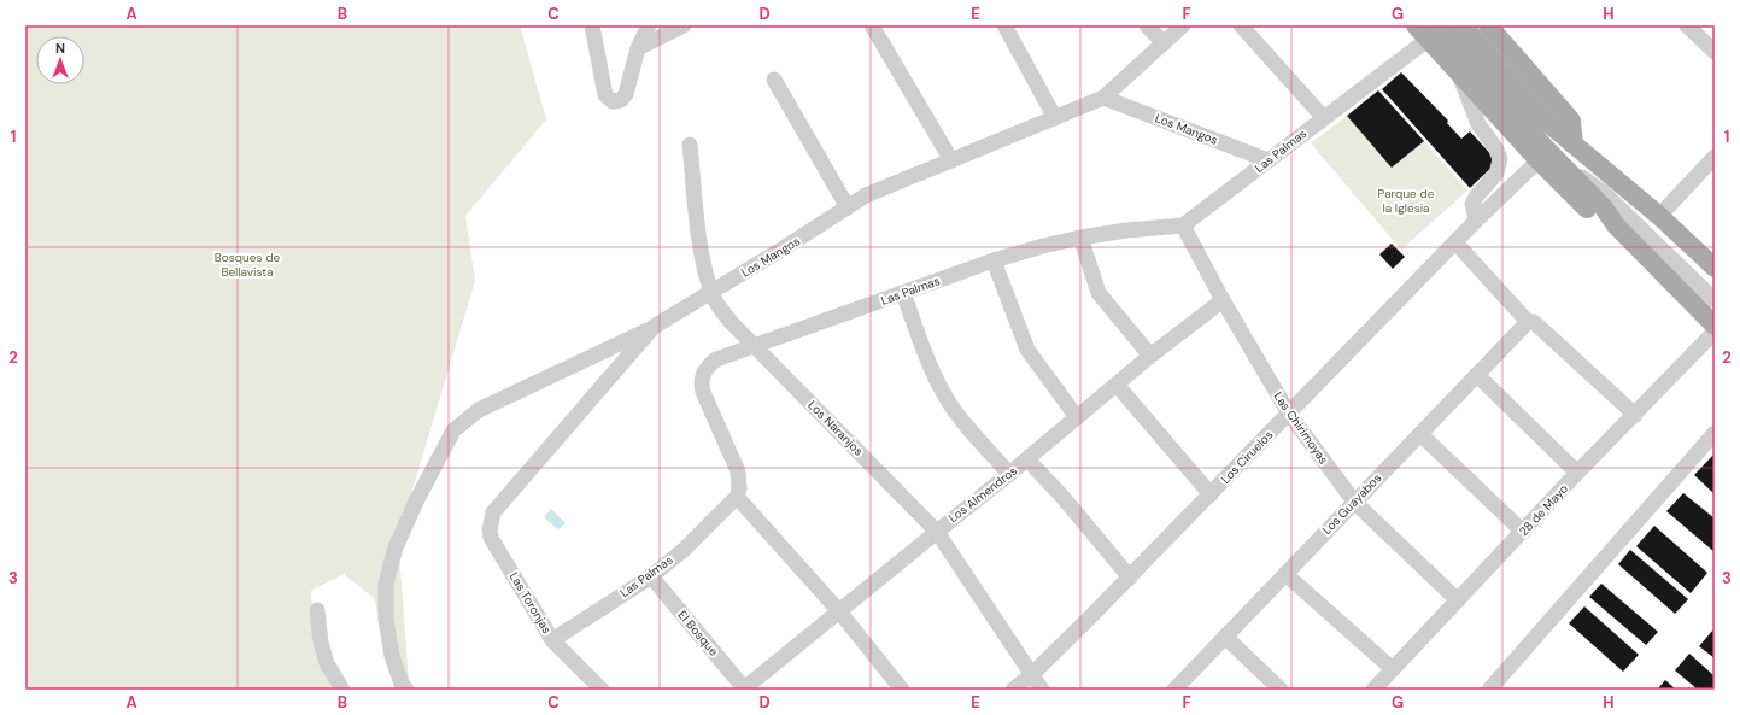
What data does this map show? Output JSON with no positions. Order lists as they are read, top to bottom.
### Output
{
  "streets": {
    "street": [
      "Los Mangos",
      "Las Palmas",
      "Los Naranjos",
      "Las Chirimoyas",
      "Los Ciruelos",
      "Los Almendros",
      "Los Guayabos",
      "28 de Mayo",
      "Las Toronjas",
      "El Bosque"
    ]
  },
  "crossings": [
    ["Los Mangos", "Las Palmas"],
    ["Los Mangos", "Los Naranjos"],
    ["Los Mangos", "Las Toronjas"],
    ["Las Palmas", "Los Naranjos"],
    ["Las Palmas", "Las Chirimoyas"],
    ["Las Palmas", "Las Toronjas"],
    ["Las Palmas", "El Bosque"],
    ["Los Naranjos", "Los Ciruelos"],
    ["Los Naranjos", "Los Almendros"],
    ["Las Chirimoyas", "Los Ciruelos"],
    ["Las Chirimoyas", "Los Almendros"],
    ["Las Chirimoyas", "Los Guayabos"],
    ["Las Chirimoyas", "28 de Mayo"],
    ["Los Almendros", "El Bosque"]
  ],
  "parks": ["Parque de la Iglesia", "Bosques de Bellavista"],
  "north": "top",
  "grid": {
    "columns": [
      "A",
      "B",
      "C",
      "D",
      "E",
      "F",
      "G",
      "H"
    ],
    "rows": ["1", "2", "3"]
  }
}
